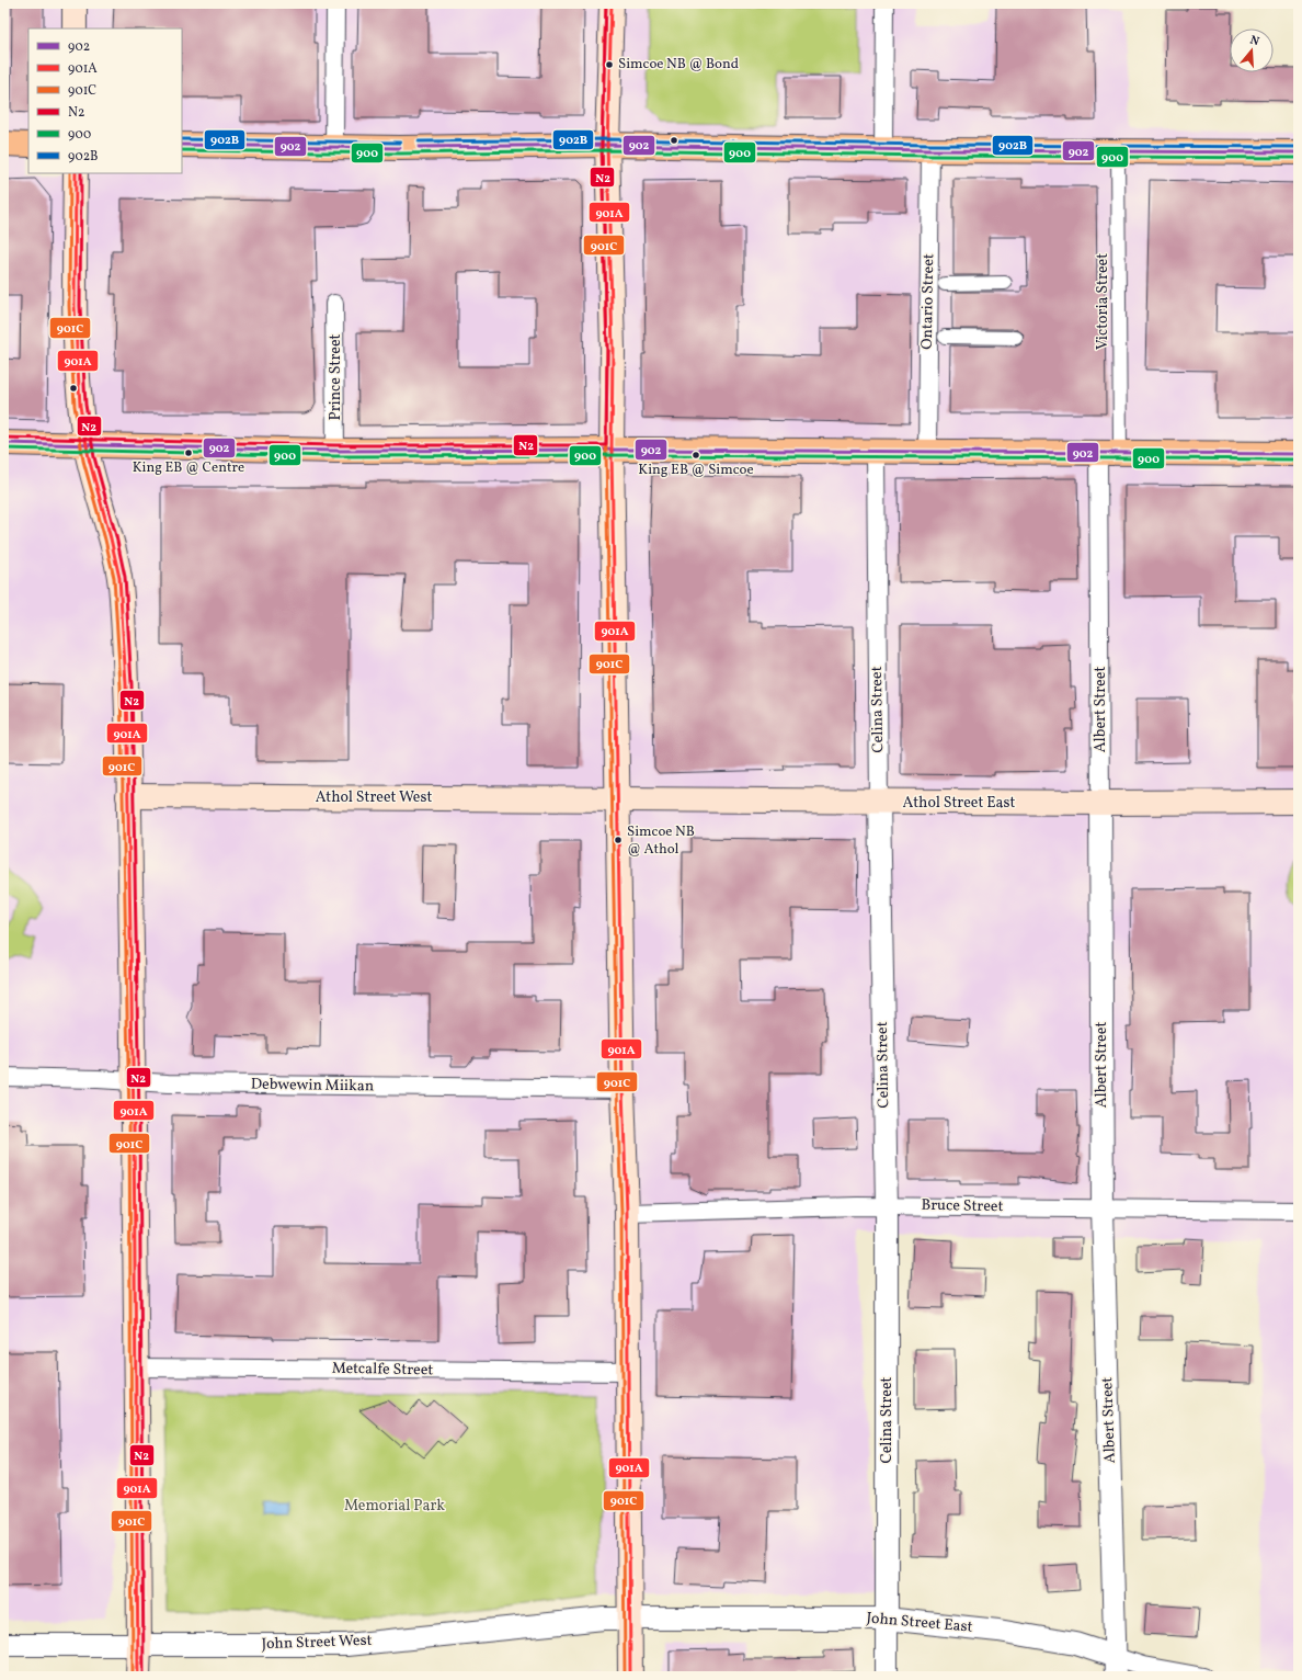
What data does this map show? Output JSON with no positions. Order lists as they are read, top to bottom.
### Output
{
  "streets": {
    "main road": ["Athol Street West", "Athol Street East"],
    "street": [
      "Ontario Street",
      "Victoria Street",
      "Prince Street",
      "Celina Street",
      "Albert Street",
      "Debwewin Miikan",
      "Bruce Street",
      "Metcalfe Street",
      "John Street East",
      "John Street West"
    ]
  },
  "crossings": [
    ["Victoria Street", "Albert Street"],
    ["Celina Street", "Athol Street East"],
    ["Celina Street", "Bruce Street"],
    ["Celina Street", "John Street East"],
    ["Albert Street", "Athol Street East"],
    ["Albert Street", "Bruce Street"],
    ["Albert Street", "John Street East"],
    ["Athol Street West", "Athol Street East"],
    ["John Street East", "John Street West"]
  ],
  "parks": ["Memorial Park"],
  "places": [
    "Simcoe NB @ Bond",
    "King EB @ Centre",
    "King EB @ Simcoe",
    "Simcoe NB @ Athol"
  ],
  "lines": [
    "transit line 901A",
    "transit line 901C",
    "transit line N2",
    "transit line 902B",
    "transit line 902",
    "transit line 900"
  ],
  "legend": [
    "902",
    "901A",
    "901C",
    "N2",
    "900",
    "902B"
  ],
  "north": "top"
}
